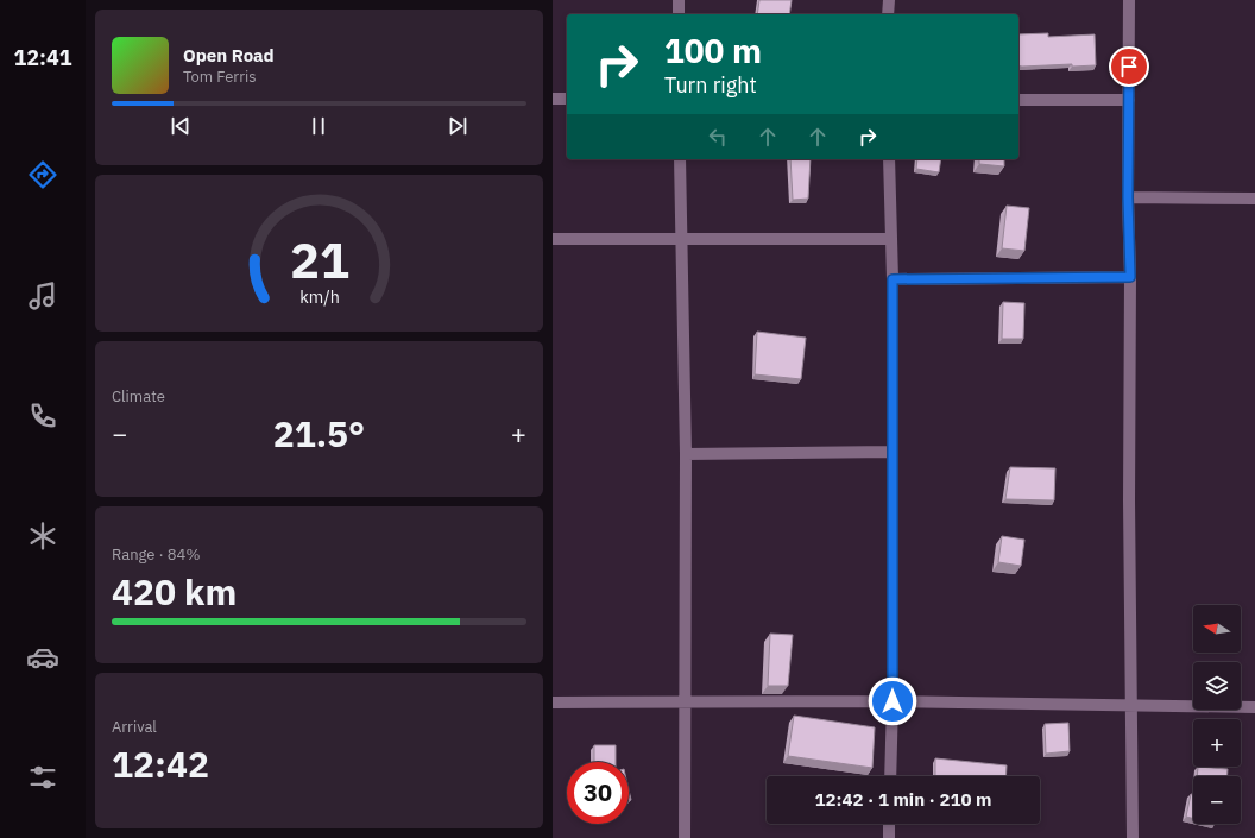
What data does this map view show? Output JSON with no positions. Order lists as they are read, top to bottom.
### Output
{
  "north": "left",
  "page": {
    "tabs": "12:41",
    "turn": ["100 m", "Turn right"],
    "song": ["Open Road", "Tom Ferris"],
    "tile": [
      "Climate",
      ["Range · 84%", "420 km"],
      ["Arrival", "12:42"]
    ],
    "heat": ["−", "21.5°", "+"],
    "map_buttons": ["+", "−"],
    "limit": "30",
    "trip": "12:42 · 1 min · 210 m",
    "gauge": ["21", "km/h"]
  }
}
